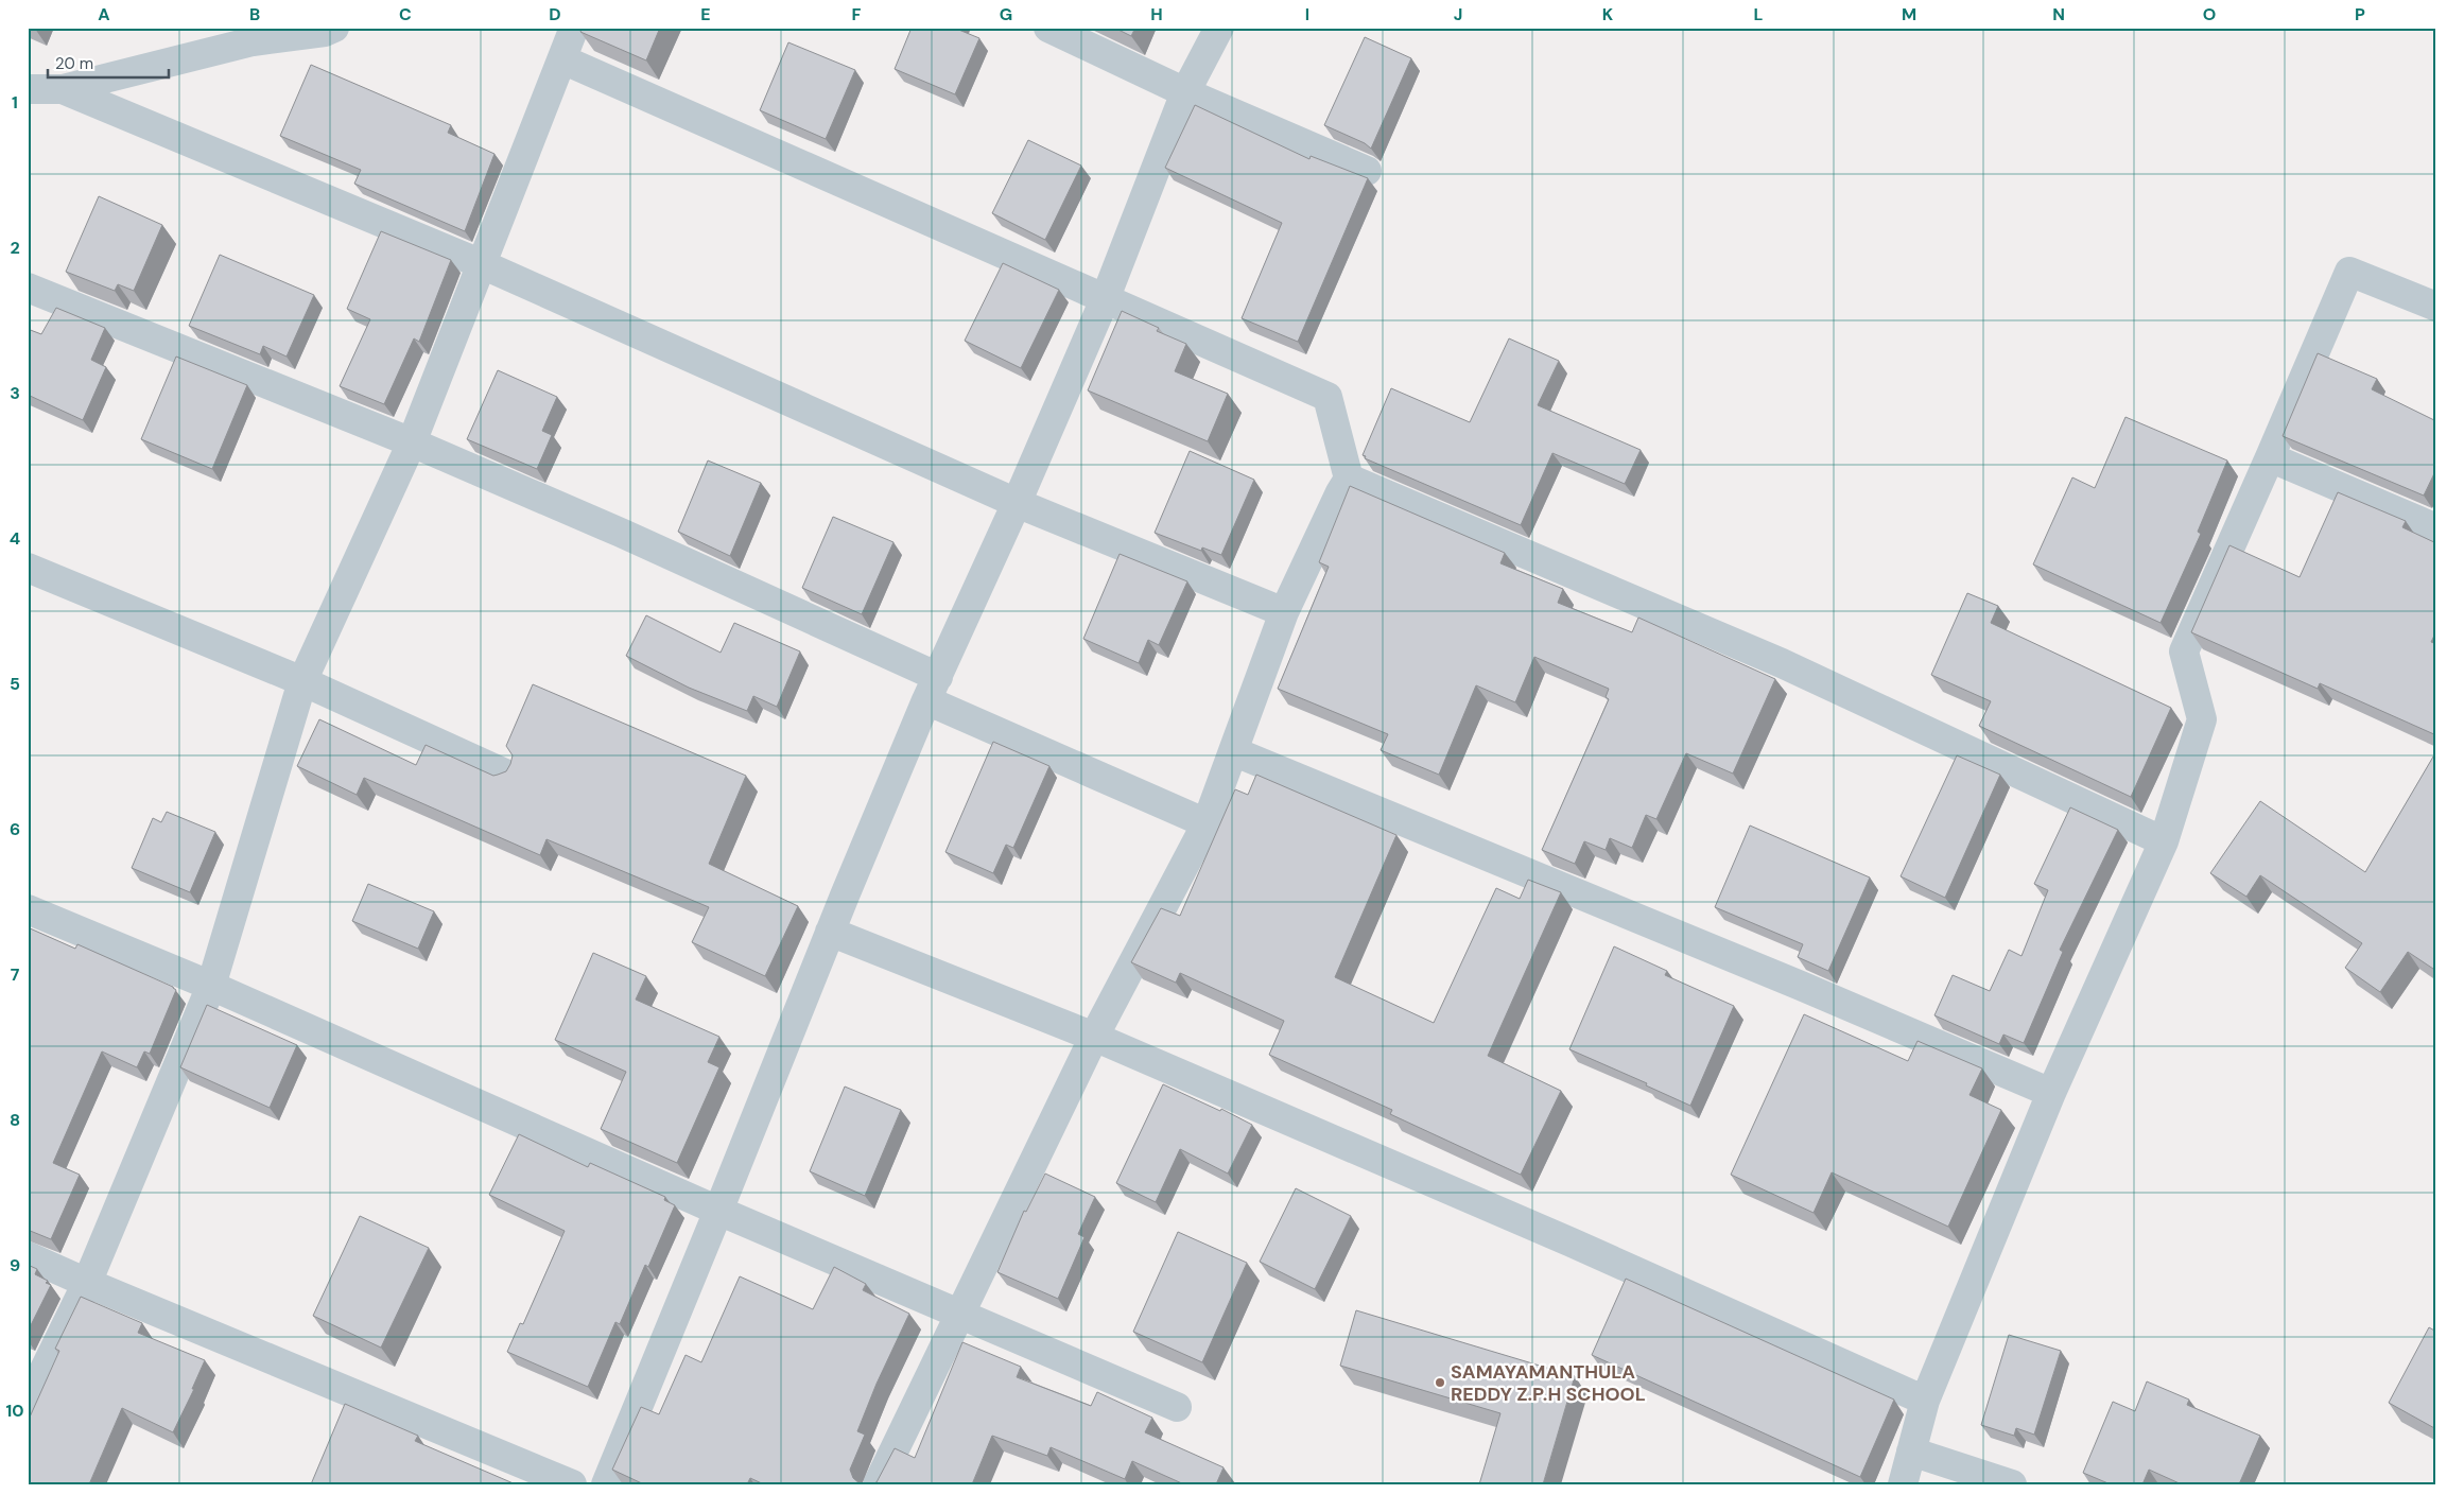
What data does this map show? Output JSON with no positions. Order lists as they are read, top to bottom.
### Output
{
  "places": ["SAMAYAMANTHULA REDDY Z.P.H SCHOOL"],
  "scale_bar": "20 m",
  "grid": {
    "columns": [
      "A",
      "B",
      "C",
      "D",
      "E",
      "F",
      "G",
      "H",
      "I",
      "J",
      "K",
      "L",
      "M",
      "N",
      "O",
      "P"
    ],
    "rows": [
      "1",
      "2",
      "3",
      "4",
      "5",
      "6",
      "7",
      "8",
      "9",
      "10"
    ]
  }
}
